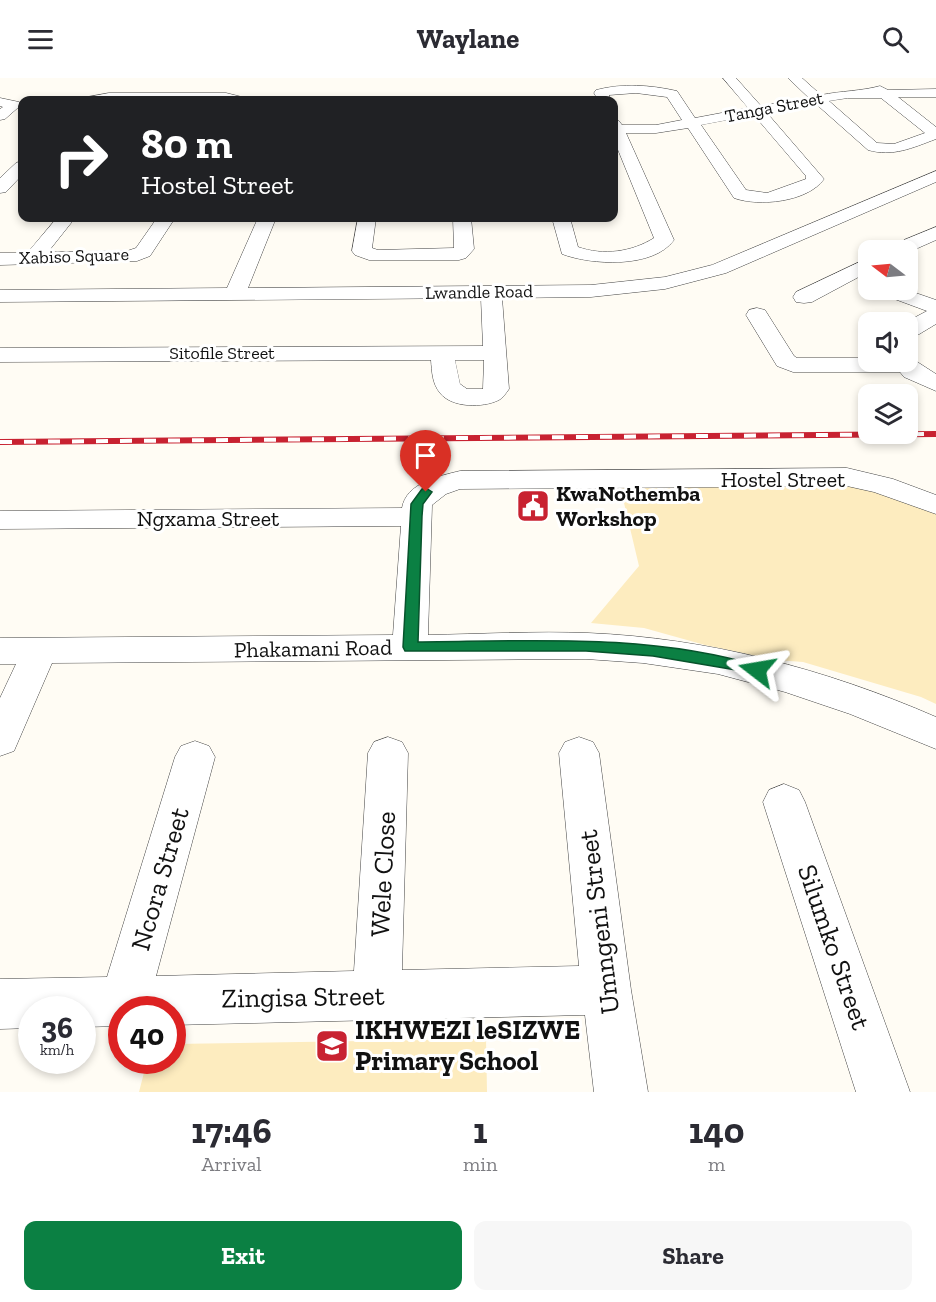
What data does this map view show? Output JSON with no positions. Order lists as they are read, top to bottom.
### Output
{
  "streets": {
    "street": [
      "Tanga Street",
      "Xabiso Square",
      "Lwandle Road",
      "Sitofile Street",
      "Hostel Street",
      "Ngxama Street",
      "Phakamani Road",
      "Wele Close",
      "Ncora Street",
      "Umngeni Street",
      "Silumko Street",
      "Zingisa Street"
    ]
  },
  "crossings": [
    ["Hostel Street", "Ngxama Street"],
    ["Hostel Street", "Phakamani Road"],
    ["Wele Close", "Zingisa Street"],
    ["Umngeni Street", "Zingisa Street"]
  ],
  "places": {
    "public building": ["KwaNothemba Workshop"],
    "school or university": ["IKHWEZI leSIZWE Primary School"]
  },
  "north": "left",
  "page": {
    "header": "Waylane",
    "turn": ["80 m", "Hostel Street"],
    "speed": "36 km/h",
    "limit": "40",
    "eta": [
      "17:46",
      "Arrival",
      "1",
      "min",
      "140",
      "m"
    ],
    "buttons": ["Exit", "Share"]
  }
}
